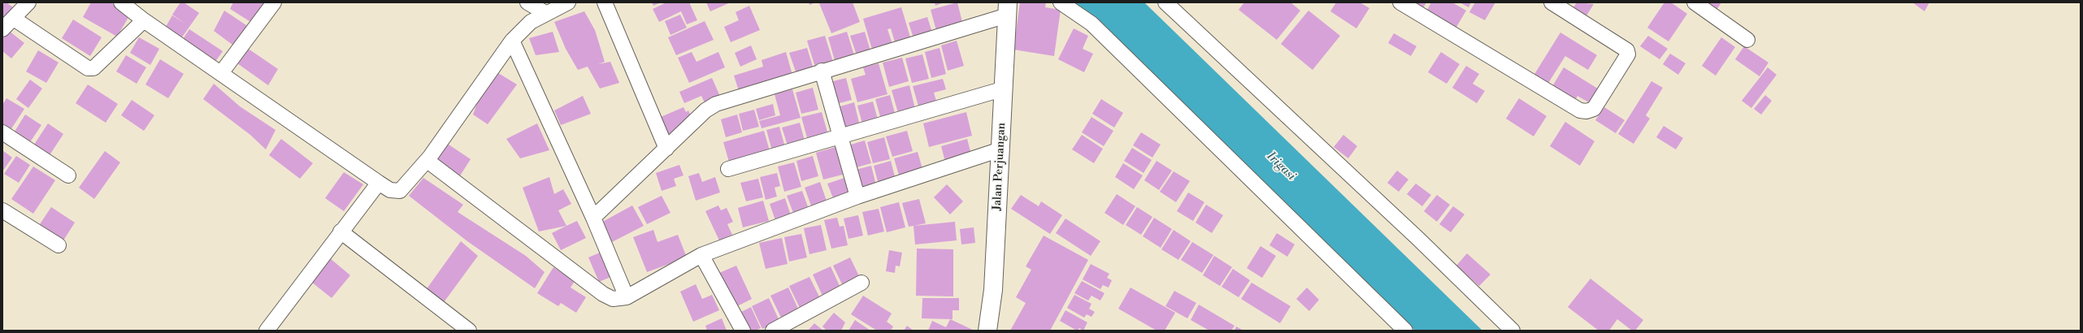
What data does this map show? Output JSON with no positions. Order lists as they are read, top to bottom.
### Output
{
  "streets": {
    "main road": ["Jalan Perjuangan"]
  },
  "water": ["Irigasi"]
}
